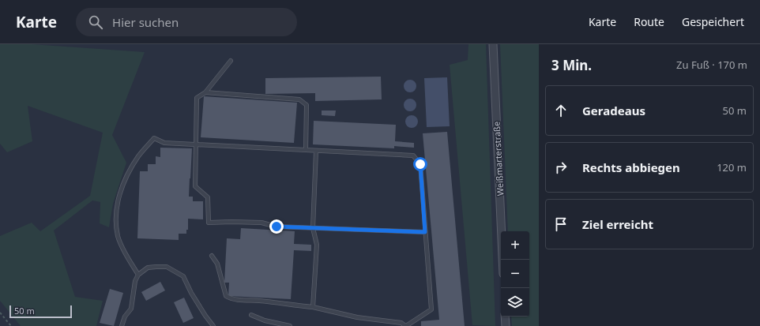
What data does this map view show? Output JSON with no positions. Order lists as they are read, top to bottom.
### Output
{
  "streets": {
    "street": ["Weißmarterstraße"]
  },
  "scale_bar": "50 m",
  "page": {
    "header": "Karte",
    "search": "Hier suchen",
    "nav": ["Karte", "Route", "Gespeichert"],
    "heading": ["3 Min.", "Zu Fuß · 170 m"],
    "list": [
      ["Geradeaus", "50 m"],
      ["Rechts abbiegen", "120 m"],
      "Ziel erreicht"
    ],
    "map_buttons": ["+", "−"],
    "scale": "50 m"
  }
}
